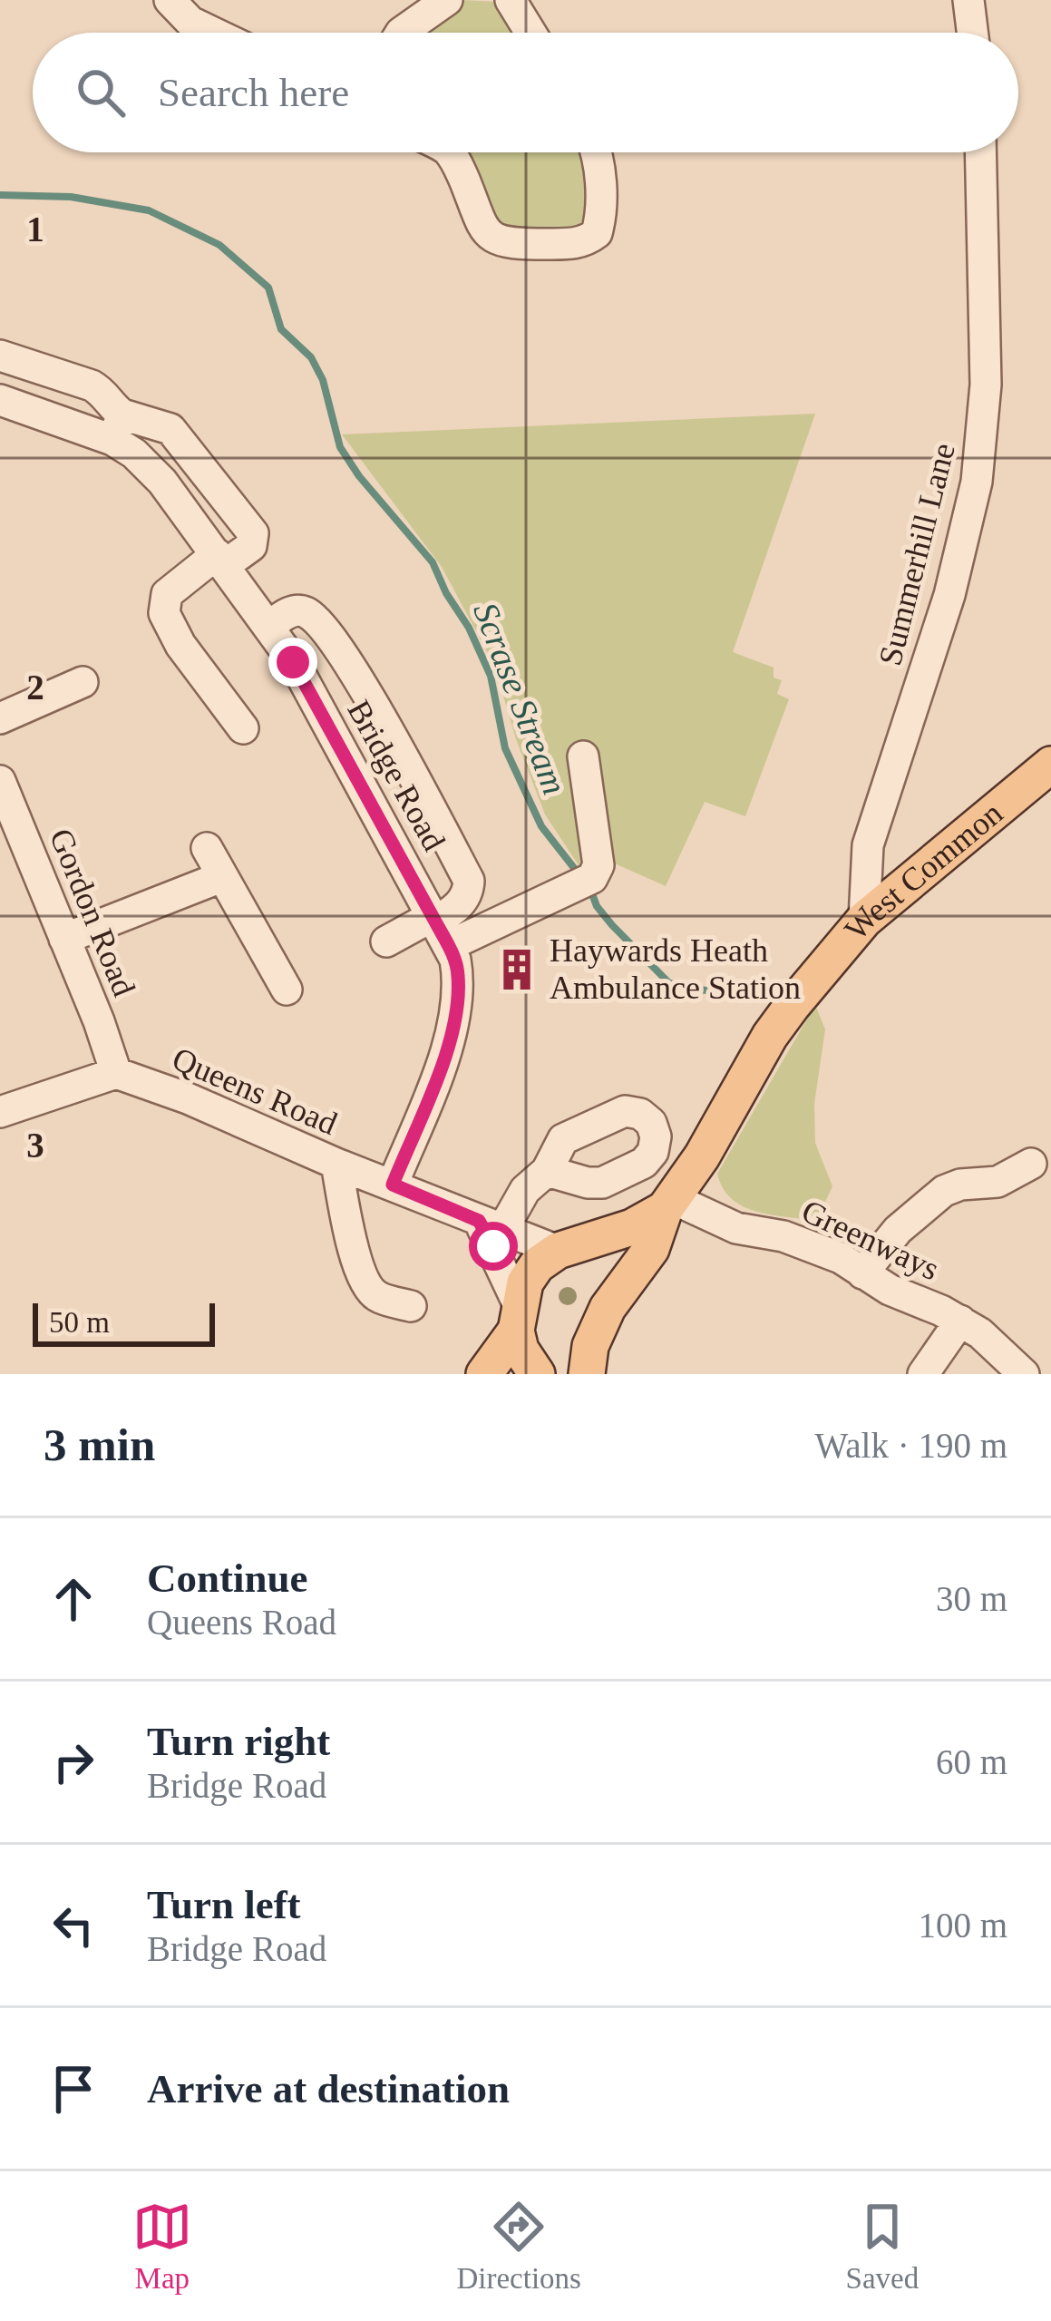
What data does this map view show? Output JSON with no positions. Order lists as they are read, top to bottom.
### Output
{
  "streets": {
    "main road": ["West Common"],
    "street": [
      "Summerhill Lane",
      "Bridge Road",
      "Gordon Road",
      "Queens Road",
      "Greenways"
    ]
  },
  "crossings": [
    ["Summerhill Lane", "West Common"],
    ["Bridge Road", "Queens Road"],
    ["West Common", "Greenways"],
    ["Gordon Road", "Queens Road"]
  ],
  "water": ["Scrase Stream"],
  "places": {
    "building": ["Haywards Heath Ambulance Station"]
  },
  "scale_bar": "50 m",
  "page": {
    "search": "Search here",
    "scale": "50 m",
    "heading": ["3 min", "Walk · 190 m"],
    "list": [
      ["Continue", "Queens Road", "30 m"],
      ["Turn right", "Bridge Road", "60 m"],
      ["Turn left", "Bridge Road", "100 m"],
      "Arrive at destination"
    ],
    "nav": ["Map", "Directions", "Saved"]
  },
  "grid": {
    "rows": ["1", "2", "3"]
  }
}
